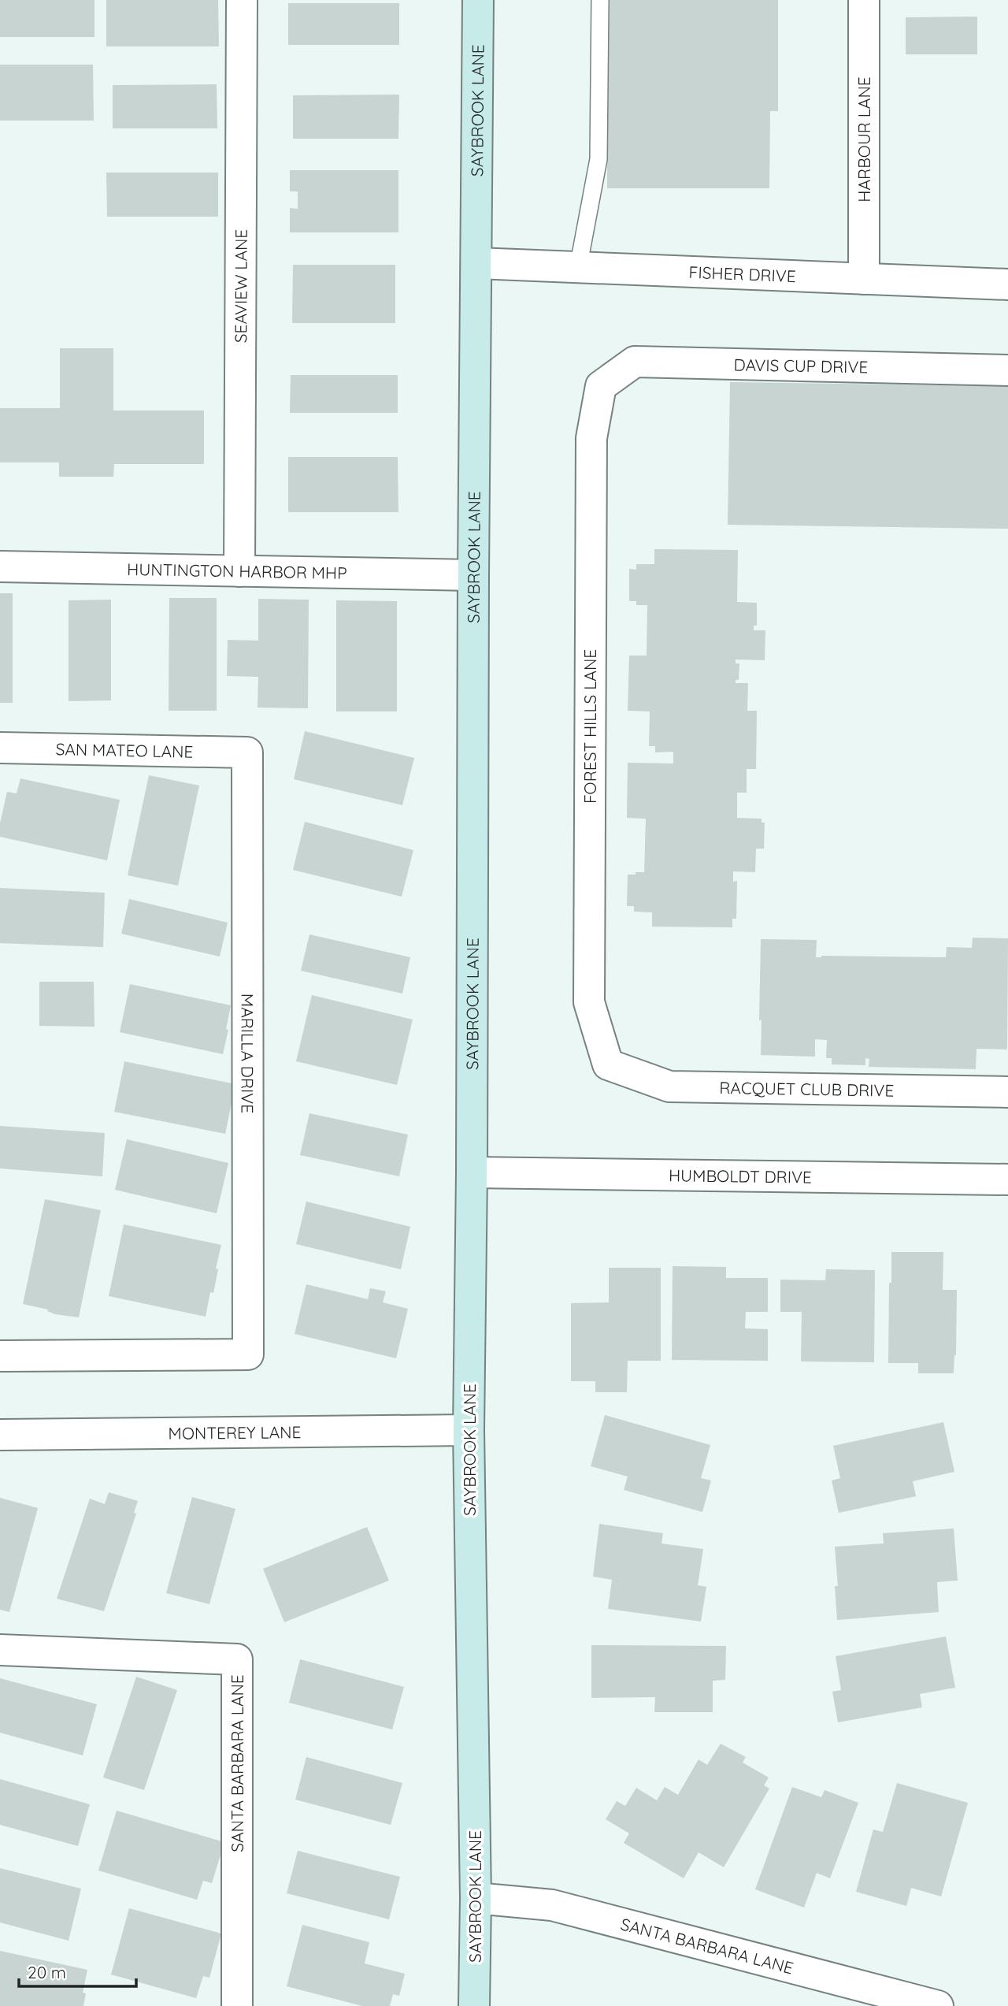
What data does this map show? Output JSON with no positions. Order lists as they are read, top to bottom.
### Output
{
  "streets": {
    "main road": ["SAYBROOK LANE"],
    "street": [
      "HARBOUR LANE",
      "FISHER DRIVE",
      "SEAVIEW LANE",
      "DAVIS CUP DRIVE",
      "HUNTINGTON HARBOR MHP",
      "FOREST HILLS LANE",
      "SAN MATEO LANE",
      "MARILLA DRIVE",
      "RACQUET CLUB DRIVE",
      "HUMBOLDT DRIVE",
      "MONTEREY LANE",
      "SANTA BARBARA LANE"
    ]
  },
  "crossings": [
    ["SAYBROOK LANE", "FISHER DRIVE"],
    ["SAYBROOK LANE", "HUNTINGTON HARBOR MHP"],
    ["SAYBROOK LANE", "HUMBOLDT DRIVE"],
    ["SAYBROOK LANE", "MONTEREY LANE"],
    ["SAYBROOK LANE", "SANTA BARBARA LANE"],
    ["HARBOUR LANE", "FISHER DRIVE"],
    ["SEAVIEW LANE", "HUNTINGTON HARBOR MHP"],
    ["DAVIS CUP DRIVE", "FOREST HILLS LANE"],
    ["FOREST HILLS LANE", "RACQUET CLUB DRIVE"],
    ["SAN MATEO LANE", "MARILLA DRIVE"]
  ],
  "scale_bar": "20 m"
}
